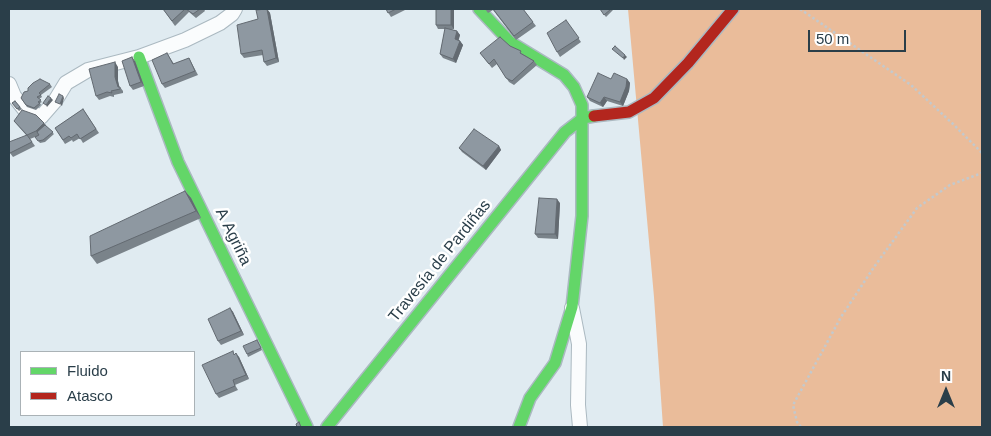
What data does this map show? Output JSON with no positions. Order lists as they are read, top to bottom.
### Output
{
  "streets": {
    "street": ["A Agriña", "Travesía de Pardiñas"]
  },
  "legend": ["Fluido", "Atasco"],
  "scale_bar": "50 m",
  "north": "top"
}
